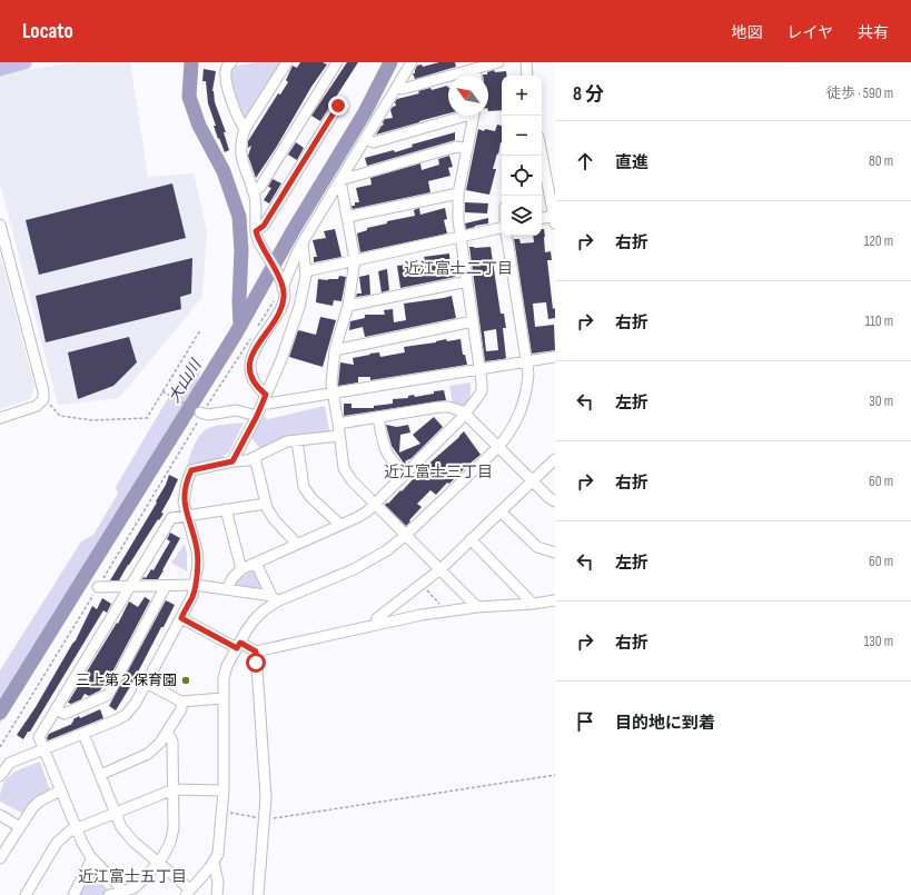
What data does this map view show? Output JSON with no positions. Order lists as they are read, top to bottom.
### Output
{
  "districts": ["近江富士二丁目", "近江富士三丁目", "近江富士五丁目"],
  "water": ["大山川"],
  "places": ["三上第２保育園"],
  "north": "top left",
  "page": {
    "header": "Locato",
    "nav": ["地図", "レイヤ", "共有"],
    "heading": ["8 分", "徒歩 · 590 m"],
    "map_buttons": ["+", "−"],
    "list": [
      ["直進", "80 m"],
      ["右折", "120 m"],
      ["右折", "110 m"],
      ["左折", "30 m"],
      ["右折", "60 m"],
      ["左折", "60 m"],
      ["右折", "130 m"],
      "目的地に到着"
    ]
  }
}
